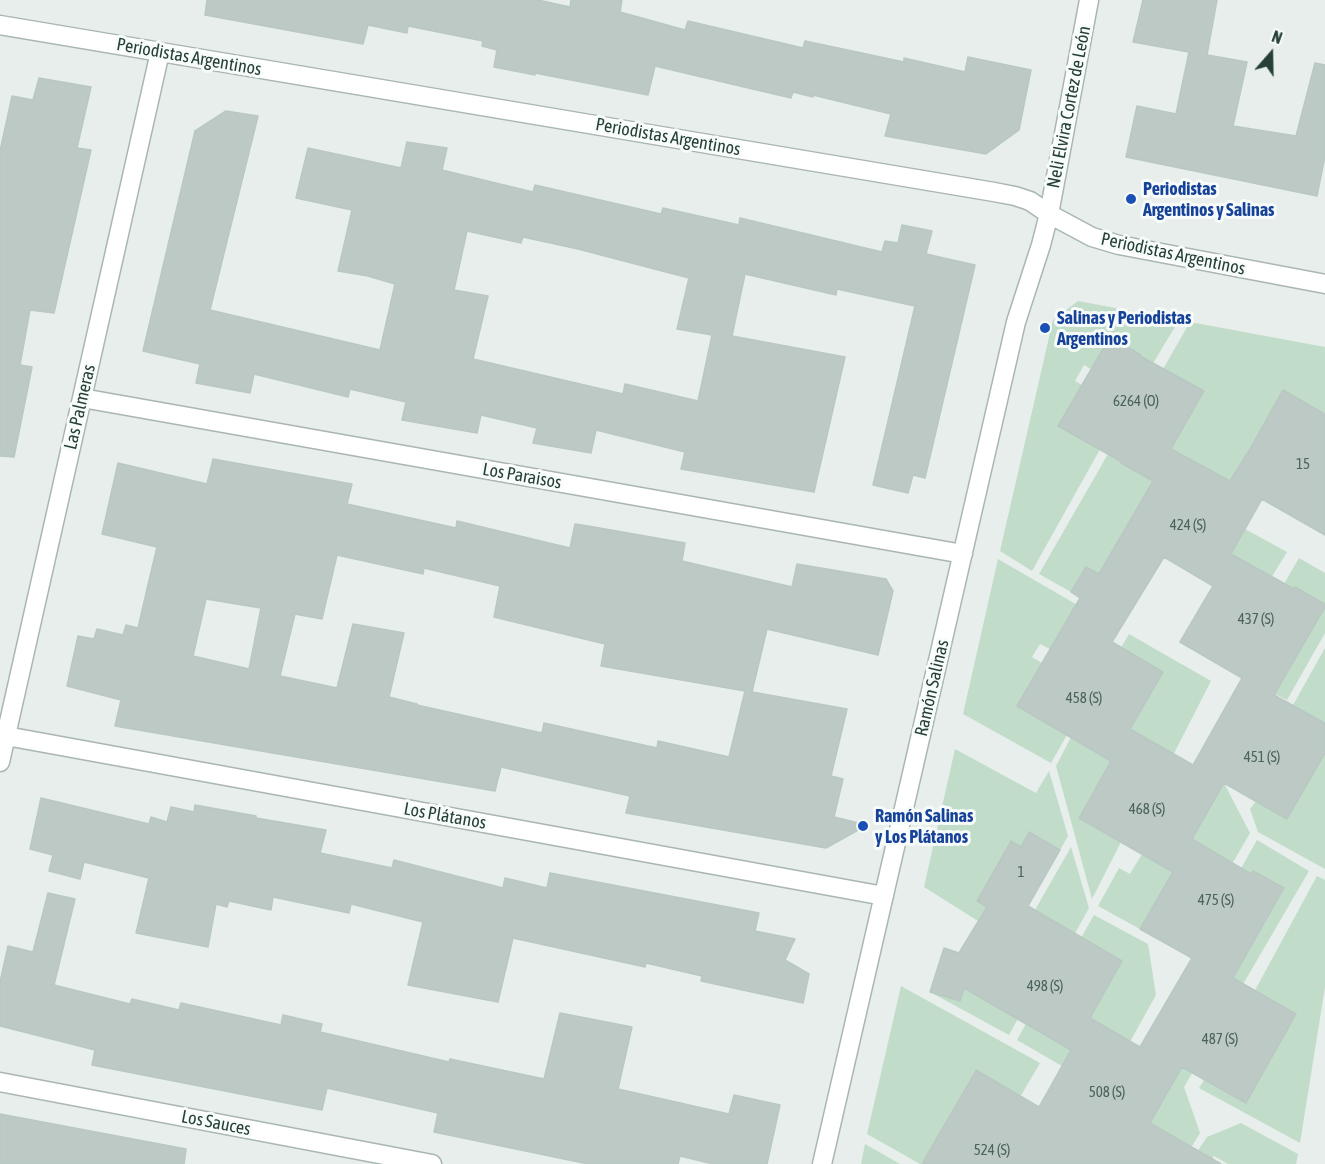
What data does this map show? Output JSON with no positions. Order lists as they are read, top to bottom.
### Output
{
  "streets": {
    "street": [
      "Periodistas Argentinos",
      "Neli Elvira Cortez de León",
      "Las Palmeras",
      "Los Paraisos",
      "Ramón Salinas",
      "Los Plátanos",
      "Los Sauces"
    ]
  },
  "crossings": [
    ["Periodistas Argentinos", "Neli Elvira Cortez de León"],
    ["Periodistas Argentinos", "Las Palmeras"],
    ["Periodistas Argentinos", "Ramón Salinas"],
    ["Neli Elvira Cortez de León", "Ramón Salinas"],
    ["Las Palmeras", "Los Paraisos"],
    ["Las Palmeras", "Los Plátanos"],
    ["Los Paraisos", "Ramón Salinas"],
    ["Ramón Salinas", "Los Plátanos"]
  ],
  "places": ["Periodistas Argentinos y Salinas", "Salinas y Periodistas Argentinos", "Ramón Salinas y Los Plátanos"],
  "house_numbers": [
    "6264 (O)",
    "15",
    "424 (S)",
    "437 (S)",
    "458 (S)",
    "451 (S)",
    "468 (S)",
    "1",
    "475 (S)",
    "498 (S)",
    "487 (S)",
    "508 (S)",
    "524 (S)"
  ],
  "north": "top"
}
